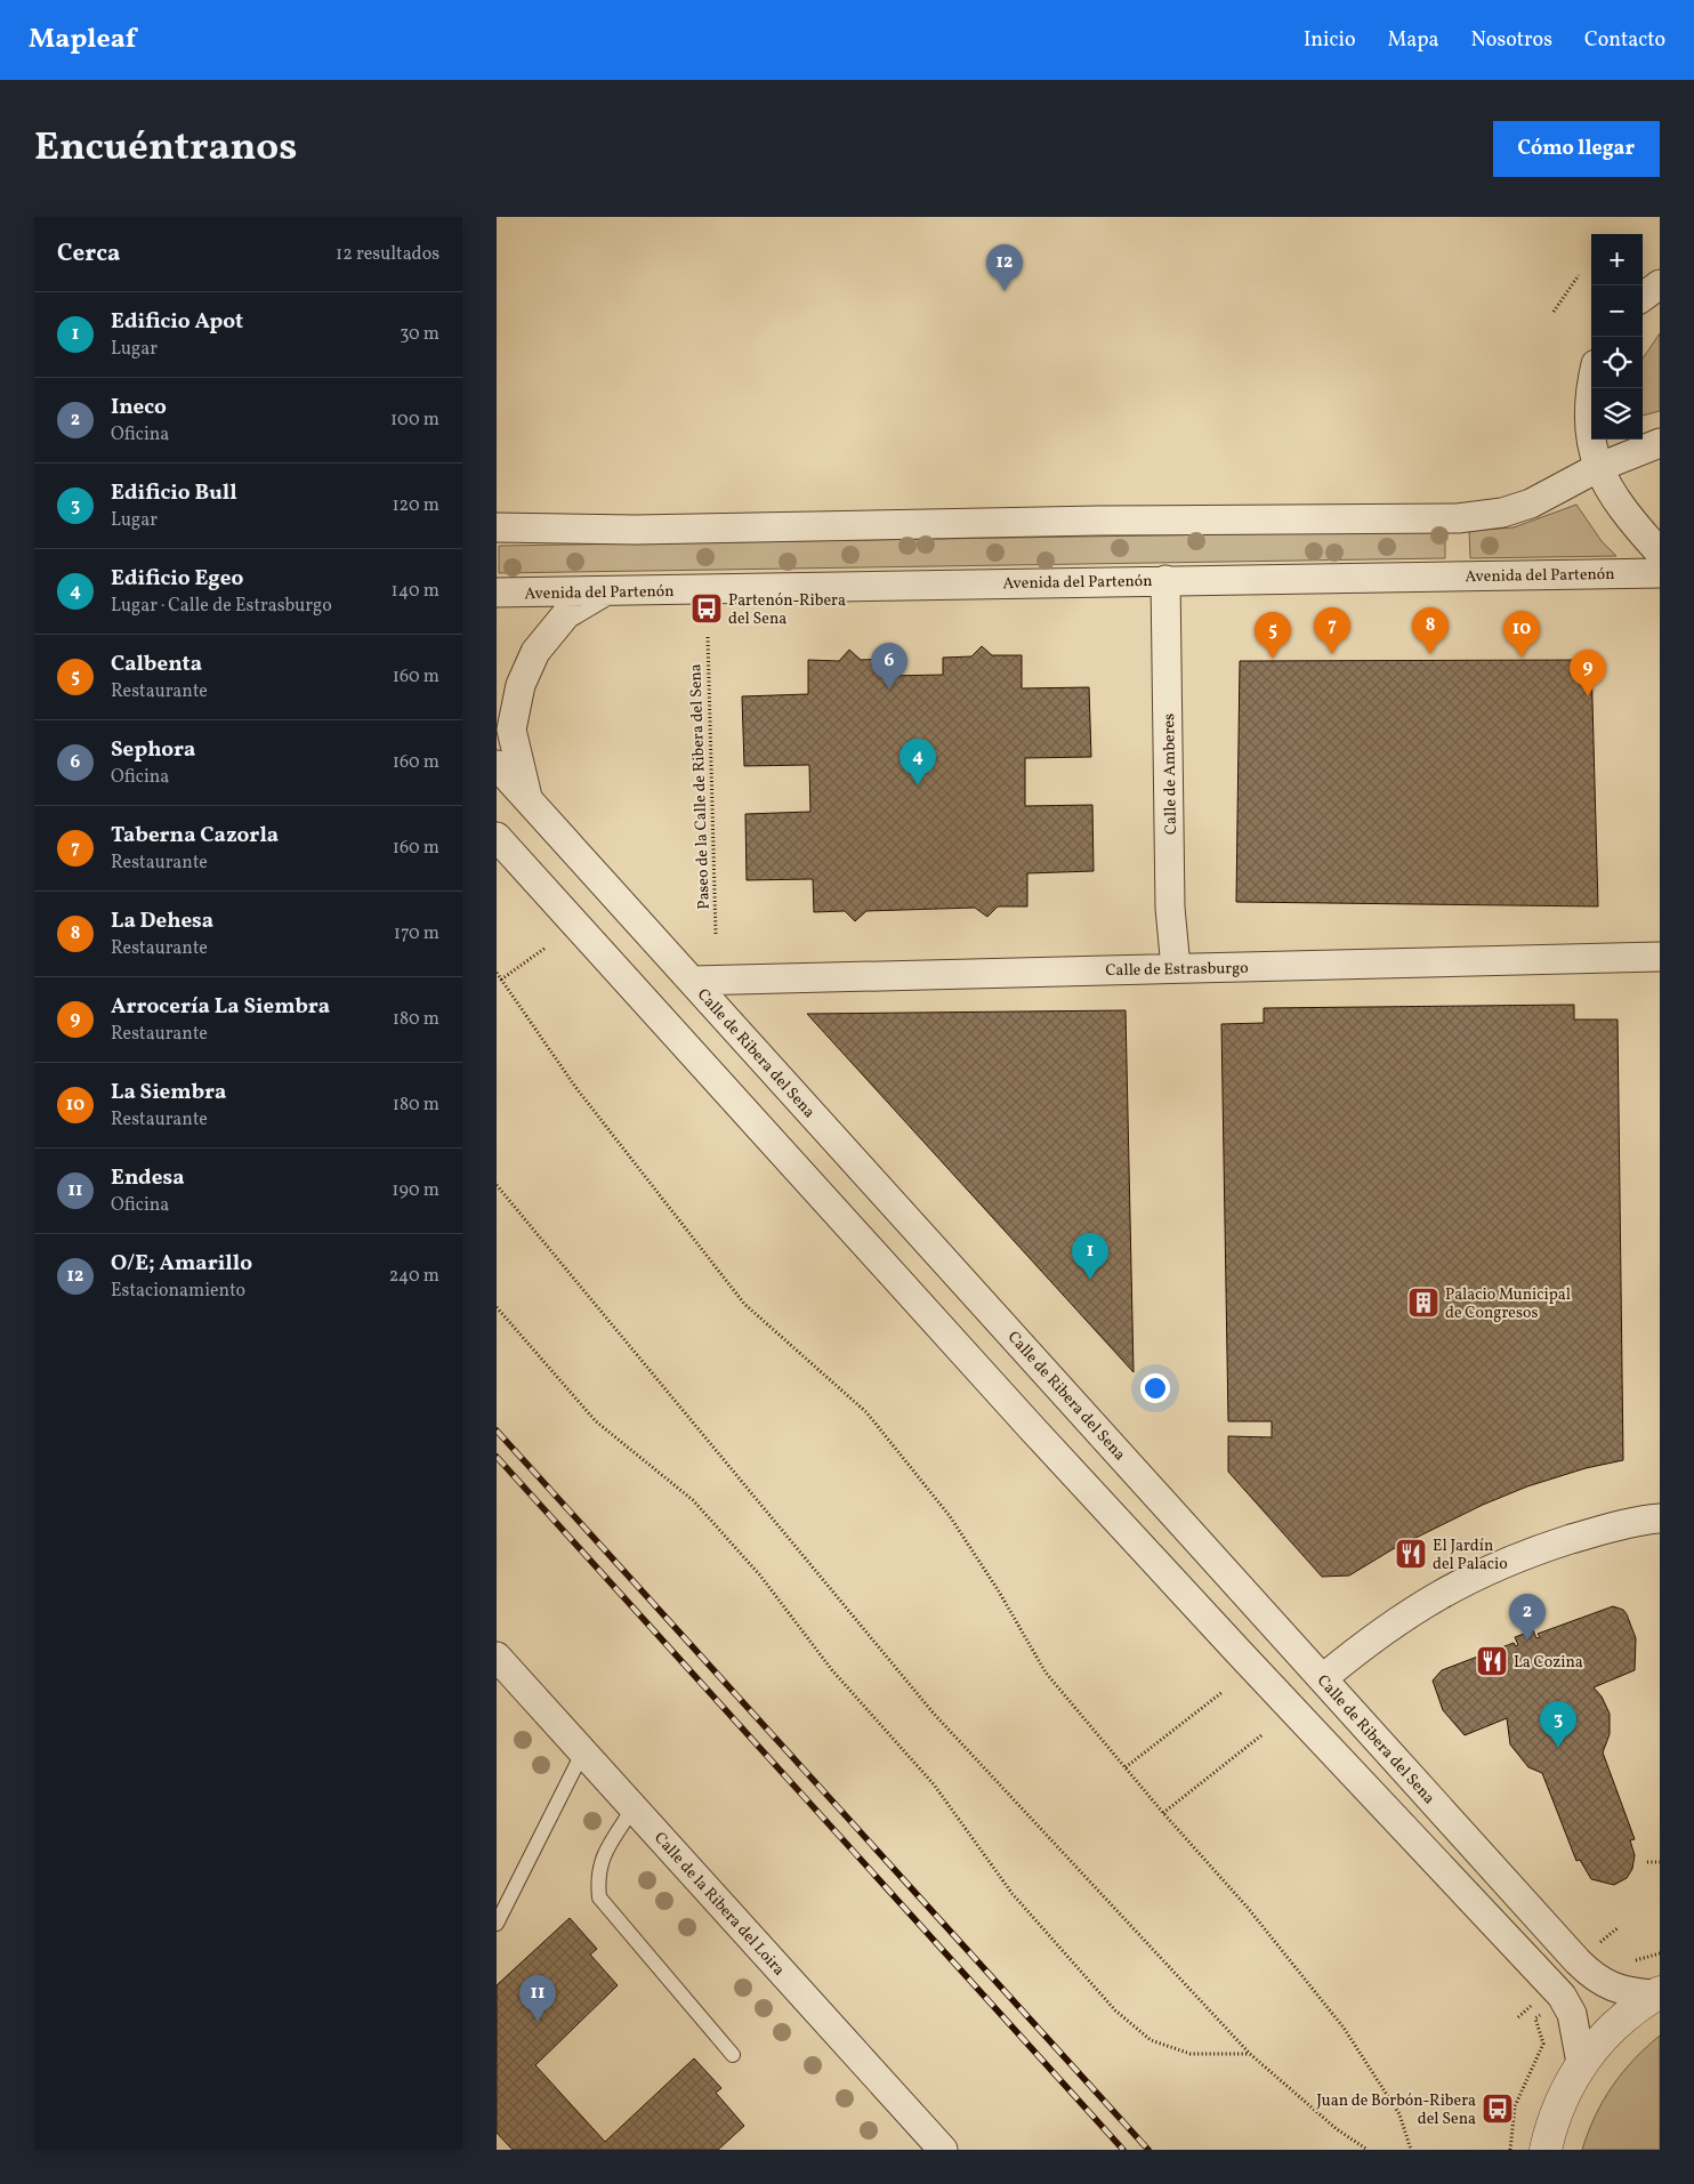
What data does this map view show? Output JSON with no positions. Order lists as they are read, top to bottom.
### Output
{
  "streets": {
    "street": [
      "Avenida del Partenón",
      "Calle de Amberes",
      "Calle de Estrasburgo",
      "Calle de Ribera del Sena",
      "Calle de la Ribera del Loira"
    ],
    "path": ["Paseo de la Calle de Ribera del Sena"]
  },
  "crossings": [
    ["Avenida del Partenón", "Calle de Amberes"],
    ["Calle de Amberes", "Calle de Estrasburgo"],
    ["Calle de Estrasburgo", "Calle de Ribera del Sena"]
  ],
  "places": {
    "bus stop": ["Partenón-Ribera del Sena", "Juan de Borbón-Ribera del Sena"],
    "building": ["Palacio Municipal de Congresos"],
    "restaurant": ["El Jardín del Palacio", "La Cozina"]
  },
  "page": {
    "header": "Mapleaf",
    "nav": [
      "Inicio",
      "Mapa",
      "Nosotros",
      "Contacto"
    ],
    "title": "Encuéntranos",
    "buttons": "Cómo llegar",
    "heading": ["Cerca", "12 resultados"],
    "map_buttons": ["+", "−"],
    "pins": [
      "12",
      "7",
      "8",
      "10",
      "5",
      "6",
      "9",
      "4",
      "1",
      "2",
      "3",
      "11"
    ],
    "list": [
      {
        "mark": "1",
        "name": "Edificio Apot",
        "note": "Lugar",
        "value": "30 m"
      },
      {
        "mark": "2",
        "name": "Ineco",
        "note": "Oficina",
        "value": "100 m"
      },
      {
        "mark": "3",
        "name": "Edificio Bull",
        "note": "Lugar",
        "value": "120 m"
      },
      {
        "mark": "4",
        "name": "Edificio Egeo",
        "note": "Lugar · Calle de Estrasburgo",
        "value": "140 m"
      },
      {
        "mark": "5",
        "name": "Calbenta",
        "note": "Restaurante",
        "value": "160 m"
      },
      {
        "mark": "6",
        "name": "Sephora",
        "note": "Oficina",
        "value": "160 m"
      },
      {
        "mark": "7",
        "name": "Taberna Cazorla",
        "note": "Restaurante",
        "value": "160 m"
      },
      {
        "mark": "8",
        "name": "La Dehesa",
        "note": "Restaurante",
        "value": "170 m"
      },
      {
        "mark": "9",
        "name": "Arrocería La Siembra",
        "note": "Restaurante",
        "value": "180 m"
      },
      {
        "mark": "10",
        "name": "La Siembra",
        "note": "Restaurante",
        "value": "180 m"
      },
      {
        "mark": "11",
        "name": "Endesa",
        "note": "Oficina",
        "value": "190 m"
      },
      {
        "mark": "12",
        "name": "O/E; Amarillo",
        "note": "Estacionamiento",
        "value": "240 m"
      }
    ]
  }
}
